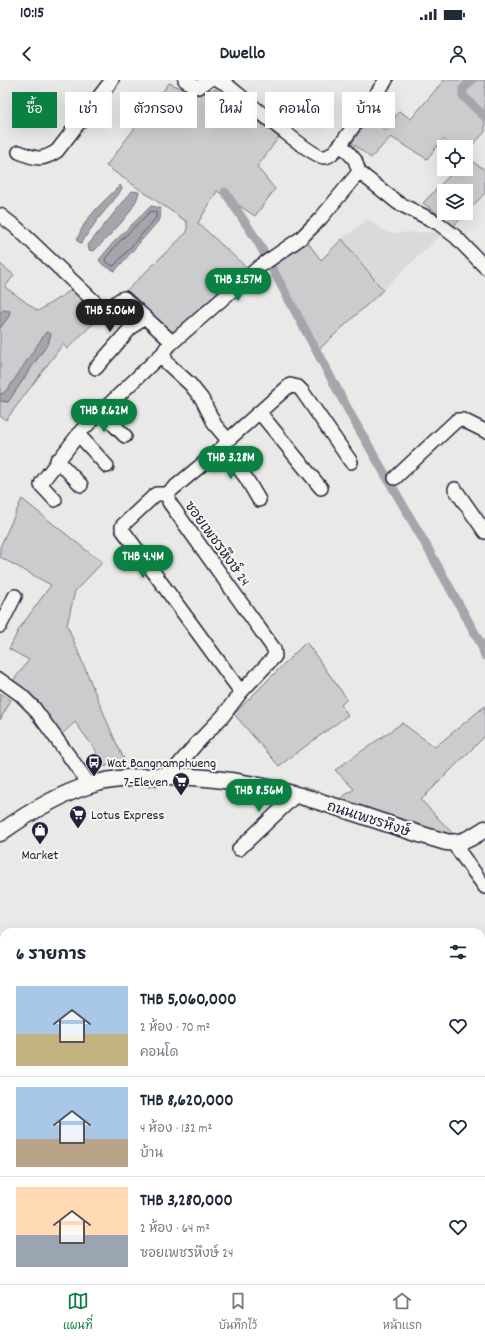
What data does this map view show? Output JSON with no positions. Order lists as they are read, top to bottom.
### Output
{
  "streets": {
    "main road": ["ถนนเพชรหึงษ์"],
    "street": ["ซอยเพชรหึงษ์ 24"]
  },
  "crossings": [
    ["ซอยเพชรหึงษ์ 24", "ถนนเพชรหึงษ์"]
  ],
  "places": {
    "bus stop": ["Wat Bangnamphueng"],
    "supermarket": ["7-Eleven", "Lotus Express"],
    "shop": ["Market"]
  },
  "page": {
    "status": "10:15",
    "header": "Dwello",
    "chip": [
      "ซื้อ",
      "เช่า",
      "ตัวกรอง",
      "ใหม่",
      "คอนโด",
      "บ้าน"
    ],
    "price": [
      "THB 3.57M",
      "THB 5.06M",
      "THB 8.62M",
      "THB 3.28M",
      "THB 4.4M",
      "THB 8.56M"
    ],
    "heading": "6 รายการ",
    "list": [
      {
        "name": "THB 5,060,000",
        "note": "2 ห้อง · 70 m² · คอนโด"
      },
      {
        "name": "THB 8,620,000",
        "note": "4 ห้อง · 132 m² · บ้าน"
      },
      {
        "name": "THB 3,280,000",
        "note": "2 ห้อง · 64 m² · ซอยเพชรหึงษ์ 24"
      }
    ],
    "tabs": ["แผนที่", "บันทึกไว้", "หน้าแรก"]
  }
}
